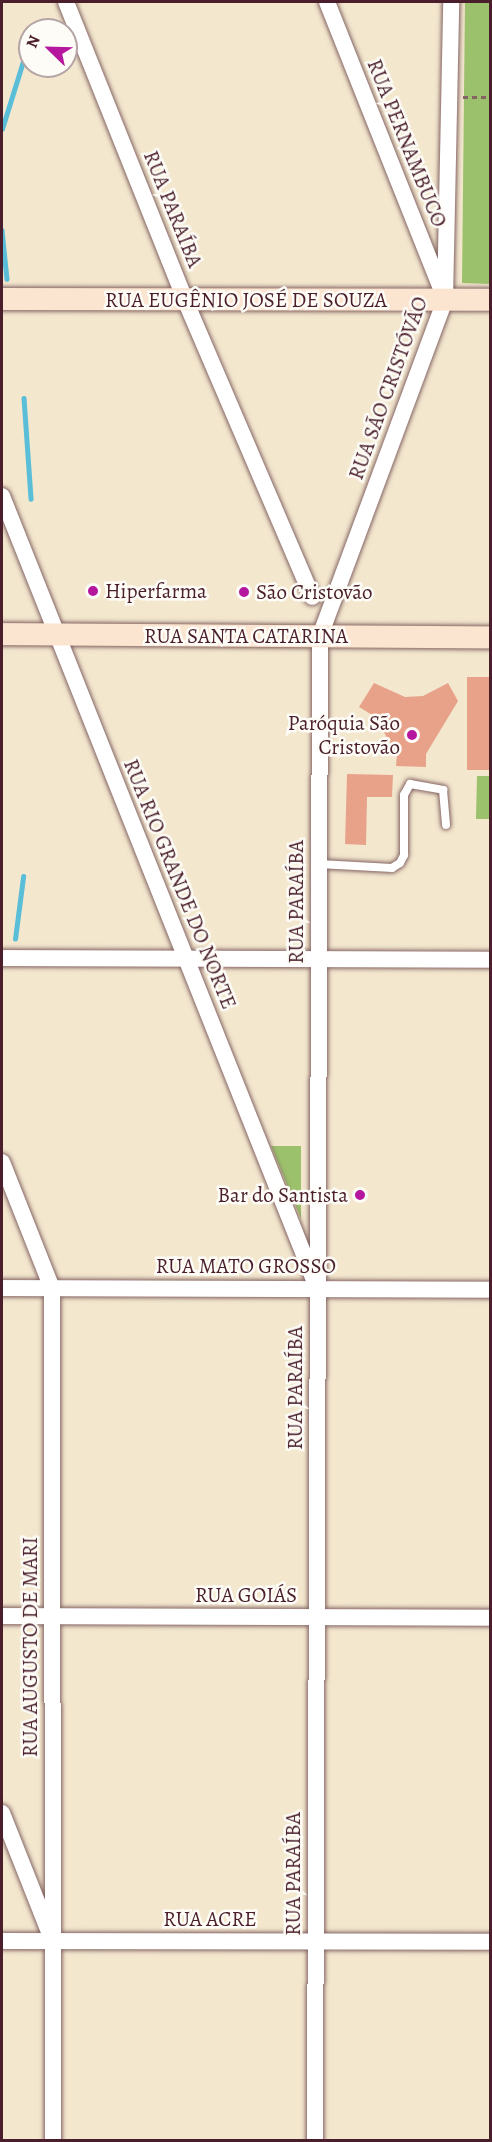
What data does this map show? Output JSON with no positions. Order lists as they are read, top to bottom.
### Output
{
  "streets": {
    "street": [
      "RUA PERNAMBUCO",
      "RUA PARAÍBA",
      "RUA EUGÊNIO JOSÉ DE SOUZA",
      "RUA SÃO CRISTÓVÃO",
      "RUA SANTA CATARINA",
      "RUA RIO GRANDE DO NORTE",
      "RUA MATO GROSSO",
      "RUA GOIÁS",
      "RUA AUGUSTO DE MARI",
      "RUA ACRE"
    ]
  },
  "crossings": [
    ["RUA PERNAMBUCO", "RUA EUGÊNIO JOSÉ DE SOUZA"],
    ["RUA PERNAMBUCO", "RUA SÃO CRISTÓVÃO"],
    ["RUA PARAÍBA", "RUA EUGÊNIO JOSÉ DE SOUZA"],
    ["RUA PARAÍBA", "RUA SÃO CRISTÓVÃO"],
    ["RUA PARAÍBA", "RUA SANTA CATARINA"],
    ["RUA PARAÍBA", "RUA RIO GRANDE DO NORTE"],
    ["RUA PARAÍBA", "RUA MATO GROSSO"],
    ["RUA PARAÍBA", "RUA GOIÁS"],
    ["RUA PARAÍBA", "RUA ACRE"],
    ["RUA EUGÊNIO JOSÉ DE SOUZA", "RUA SÃO CRISTÓVÃO"],
    ["RUA SÃO CRISTÓVÃO", "RUA SANTA CATARINA"],
    ["RUA SANTA CATARINA", "RUA RIO GRANDE DO NORTE"],
    ["RUA RIO GRANDE DO NORTE", "RUA MATO GROSSO"],
    ["RUA MATO GROSSO", "RUA AUGUSTO DE MARI"],
    ["RUA GOIÁS", "RUA AUGUSTO DE MARI"],
    ["RUA AUGUSTO DE MARI", "RUA ACRE"]
  ],
  "places": [
    "Hiperfarma",
    "São Cristovão",
    "Paróquia São Cristovão",
    "Bar do Santista"
  ],
  "north": "top left"
}
